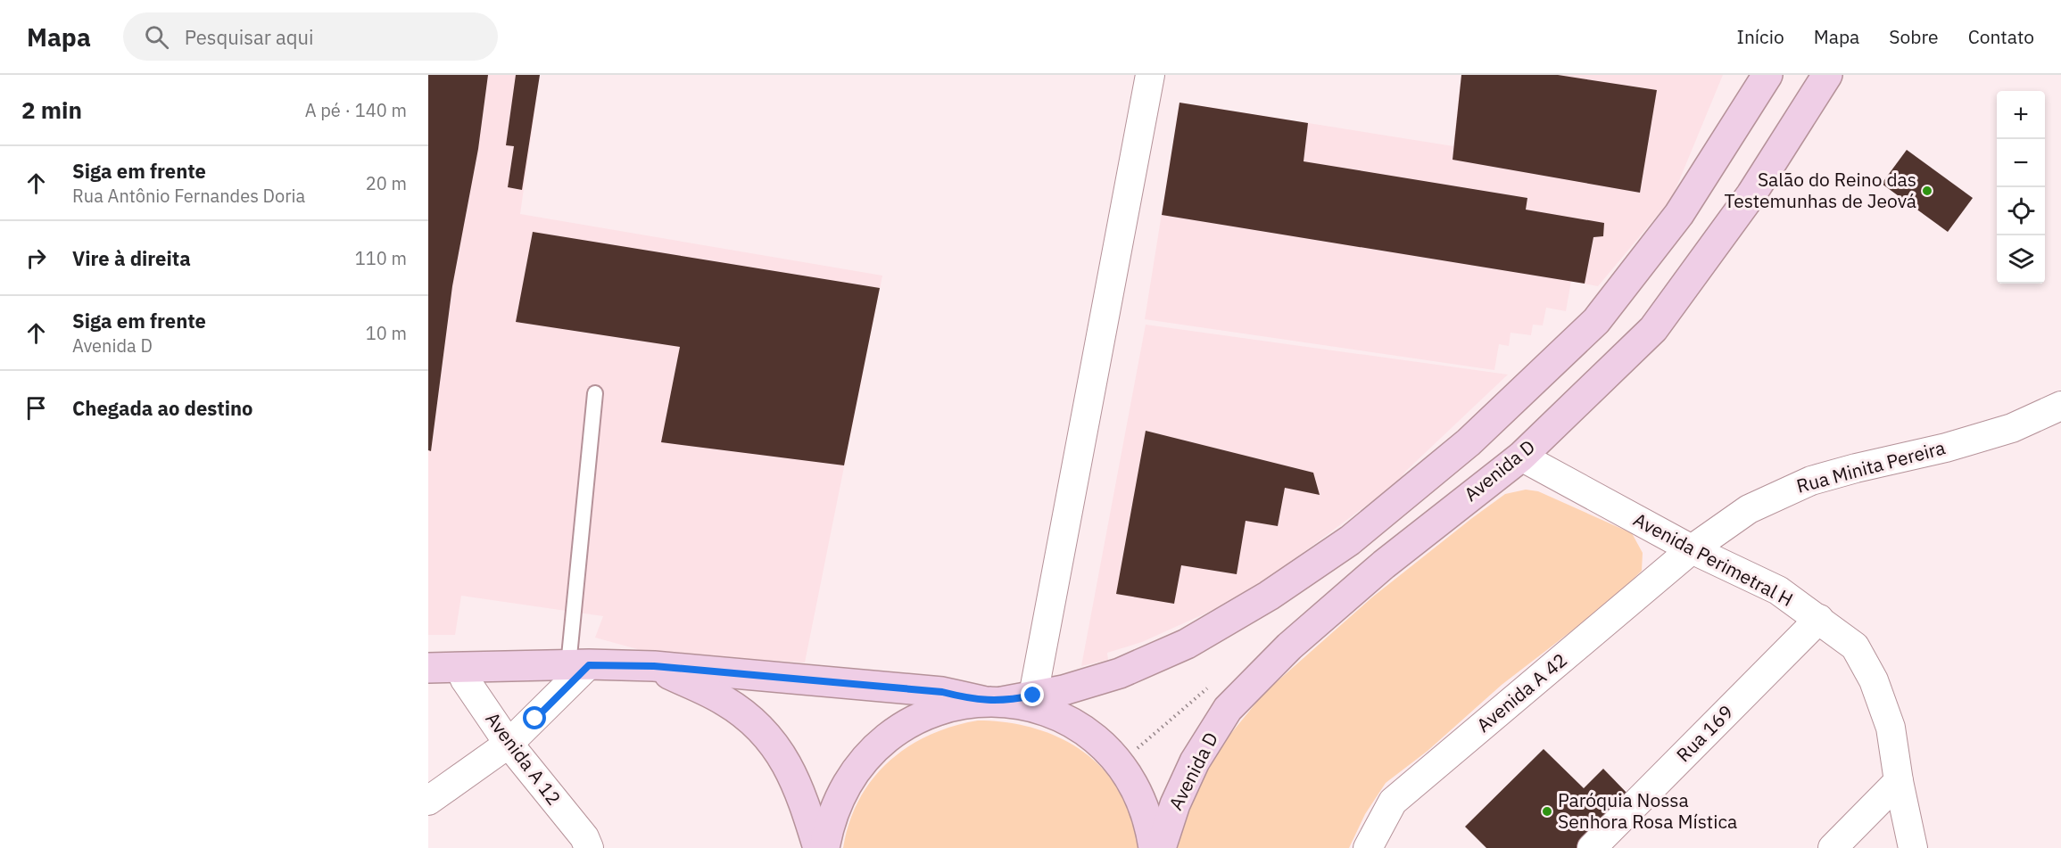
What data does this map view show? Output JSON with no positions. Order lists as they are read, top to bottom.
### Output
{
  "streets": {
    "street": [
      "Rua Minita Pereira",
      "Avenida D",
      "Avenida Perimetral H",
      "Avenida A 42",
      "Rua 169",
      "Avenida A 12"
    ]
  },
  "crossings": [
    ["Rua Minita Pereira", "Avenida Perimetral H"],
    ["Rua Minita Pereira", "Avenida A 42"],
    ["Avenida D", "Avenida Perimetral H"],
    ["Avenida Perimetral H", "Avenida A 42"],
    ["Avenida Perimetral H", "Rua 169"]
  ],
  "places": ["Salão do Reino das Testemunhas de Jeová", "Paróquia Nossa Senhora Rosa Mística"],
  "page": {
    "header": "Mapa",
    "search": "Pesquisar aqui",
    "nav": [
      "Início",
      "Mapa",
      "Sobre",
      "Contato"
    ],
    "heading": ["2 min", "A pé · 140 m"],
    "map_buttons": ["+", "−"],
    "list": [
      ["Siga em frente", "Rua Antônio Fernandes Doria", "20 m"],
      ["Vire à direita", "110 m"],
      ["Siga em frente", "Avenida D", "10 m"],
      "Chegada ao destino"
    ]
  }
}
